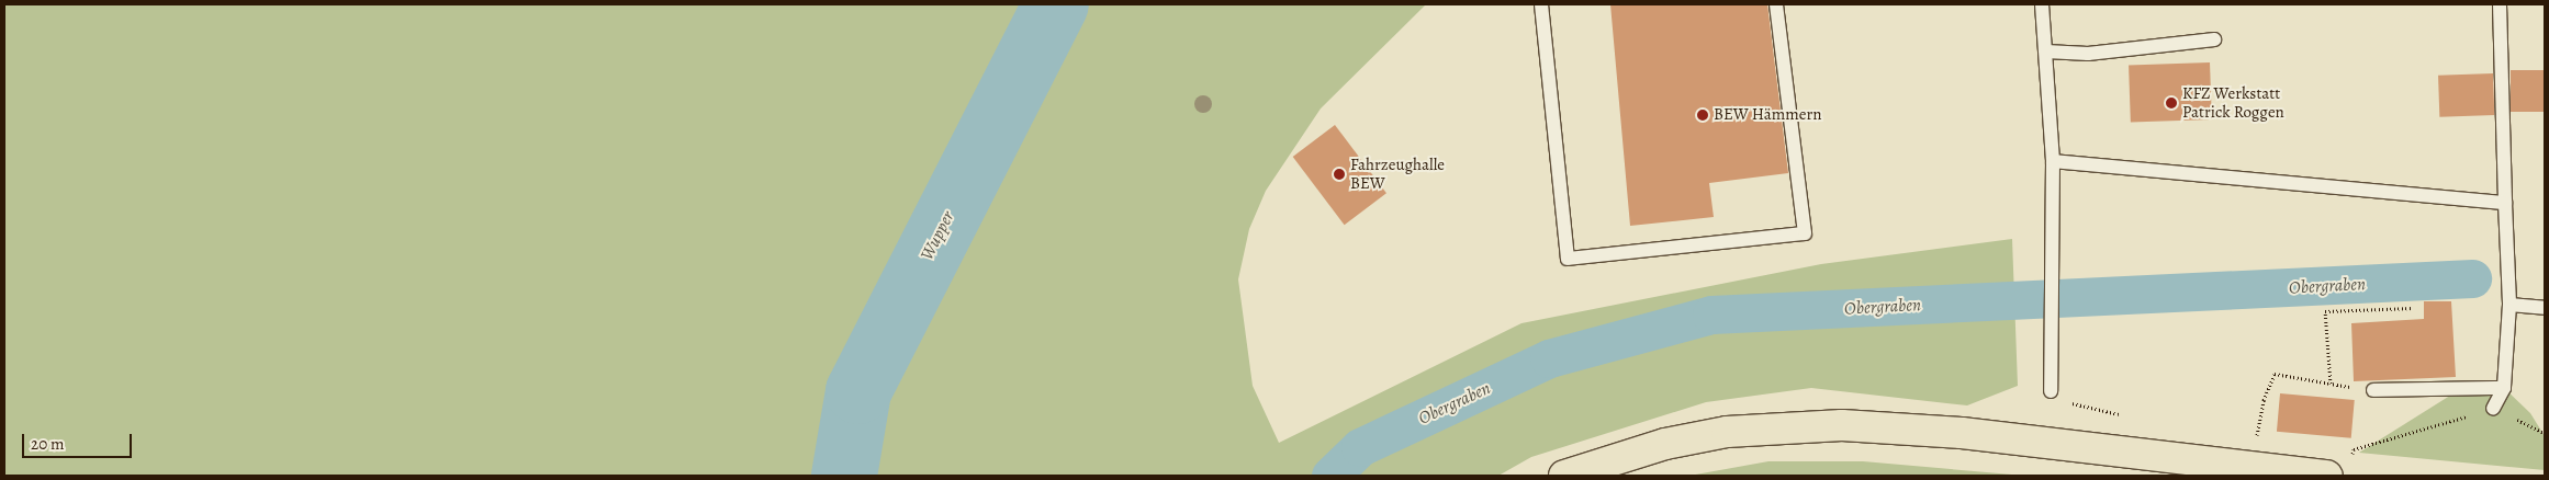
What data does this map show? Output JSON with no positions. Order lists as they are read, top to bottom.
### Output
{
  "water": ["Wupper", "Obergraben"],
  "places": ["KFZ Werkstatt Patrick Roggen", "BEW Hämmern", "Fahrzeughalle BEW"],
  "scale_bar": "20 m"
}
